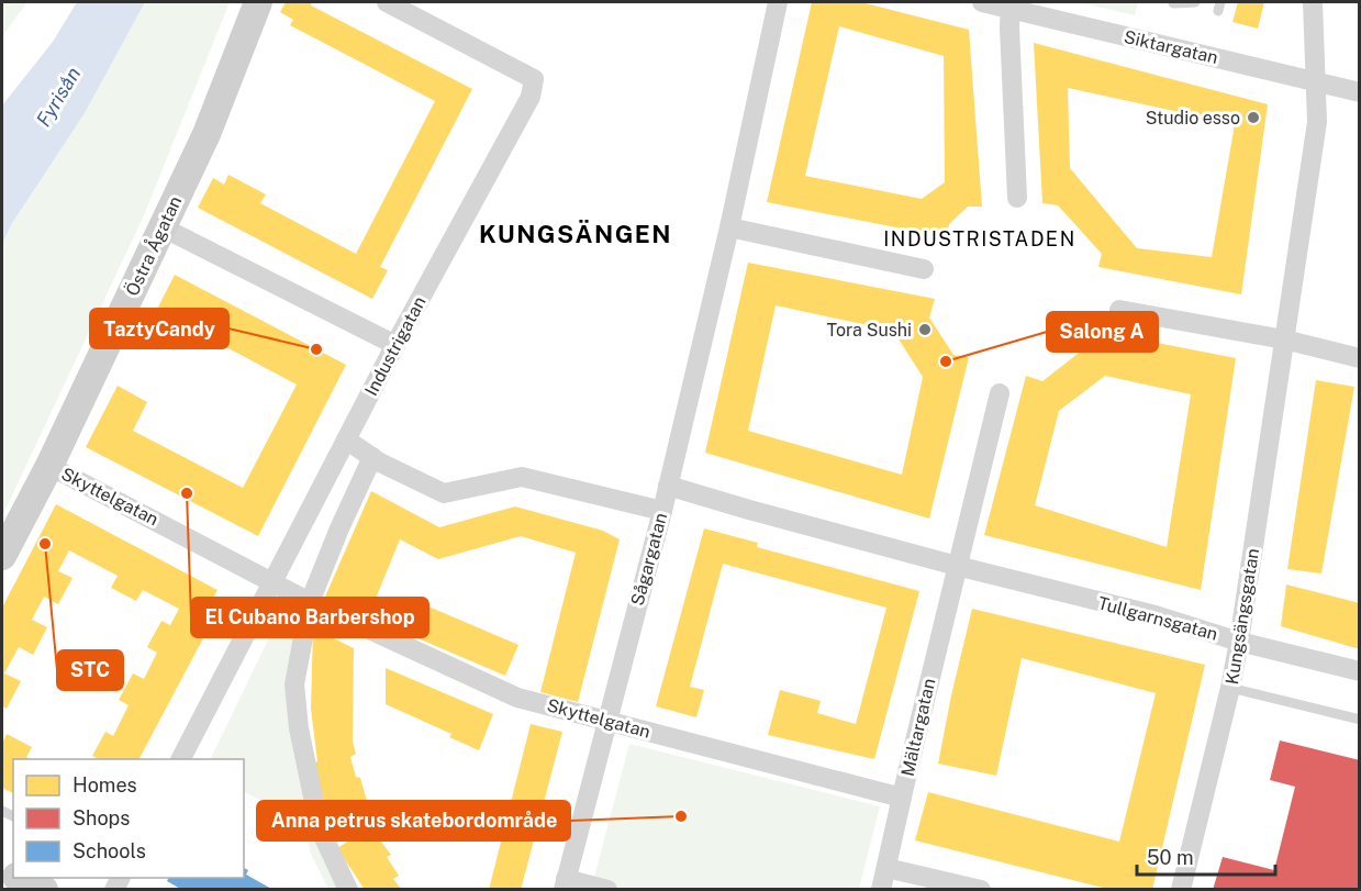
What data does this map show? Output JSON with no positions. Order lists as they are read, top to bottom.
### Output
{
  "streets": {
    "street": [
      "Siktargatan",
      "Östra Ågatan",
      "Industrigatan",
      "Skyttelgatan",
      "Sågargatan",
      "Kungsängsgatan",
      "Tullgarnsgatan",
      "Mältargatan"
    ]
  },
  "crossings": [
    ["Siktargatan", "Kungsängsgatan"],
    ["Östra Ågatan", "Skyttelgatan"],
    ["Industrigatan", "Skyttelgatan"],
    ["Skyttelgatan", "Sågargatan"],
    ["Skyttelgatan", "Mältargatan"],
    ["Sågargatan", "Tullgarnsgatan"],
    ["Kungsängsgatan", "Tullgarnsgatan"],
    ["Tullgarnsgatan", "Mältargatan"]
  ],
  "districts": ["KUNGSÄNGEN", "INDUSTRISTADEN"],
  "water": ["Fyrisån"],
  "places": [
    "Studio esso",
    "Tora Sushi",
    "TaztyCandy",
    "Salong A",
    "El Cubano Barbershop",
    "STC",
    "Anna petrus skatebordområde"
  ],
  "legend": ["Homes", "Shops", "Schools"],
  "scale_bar": "50 m"
}
